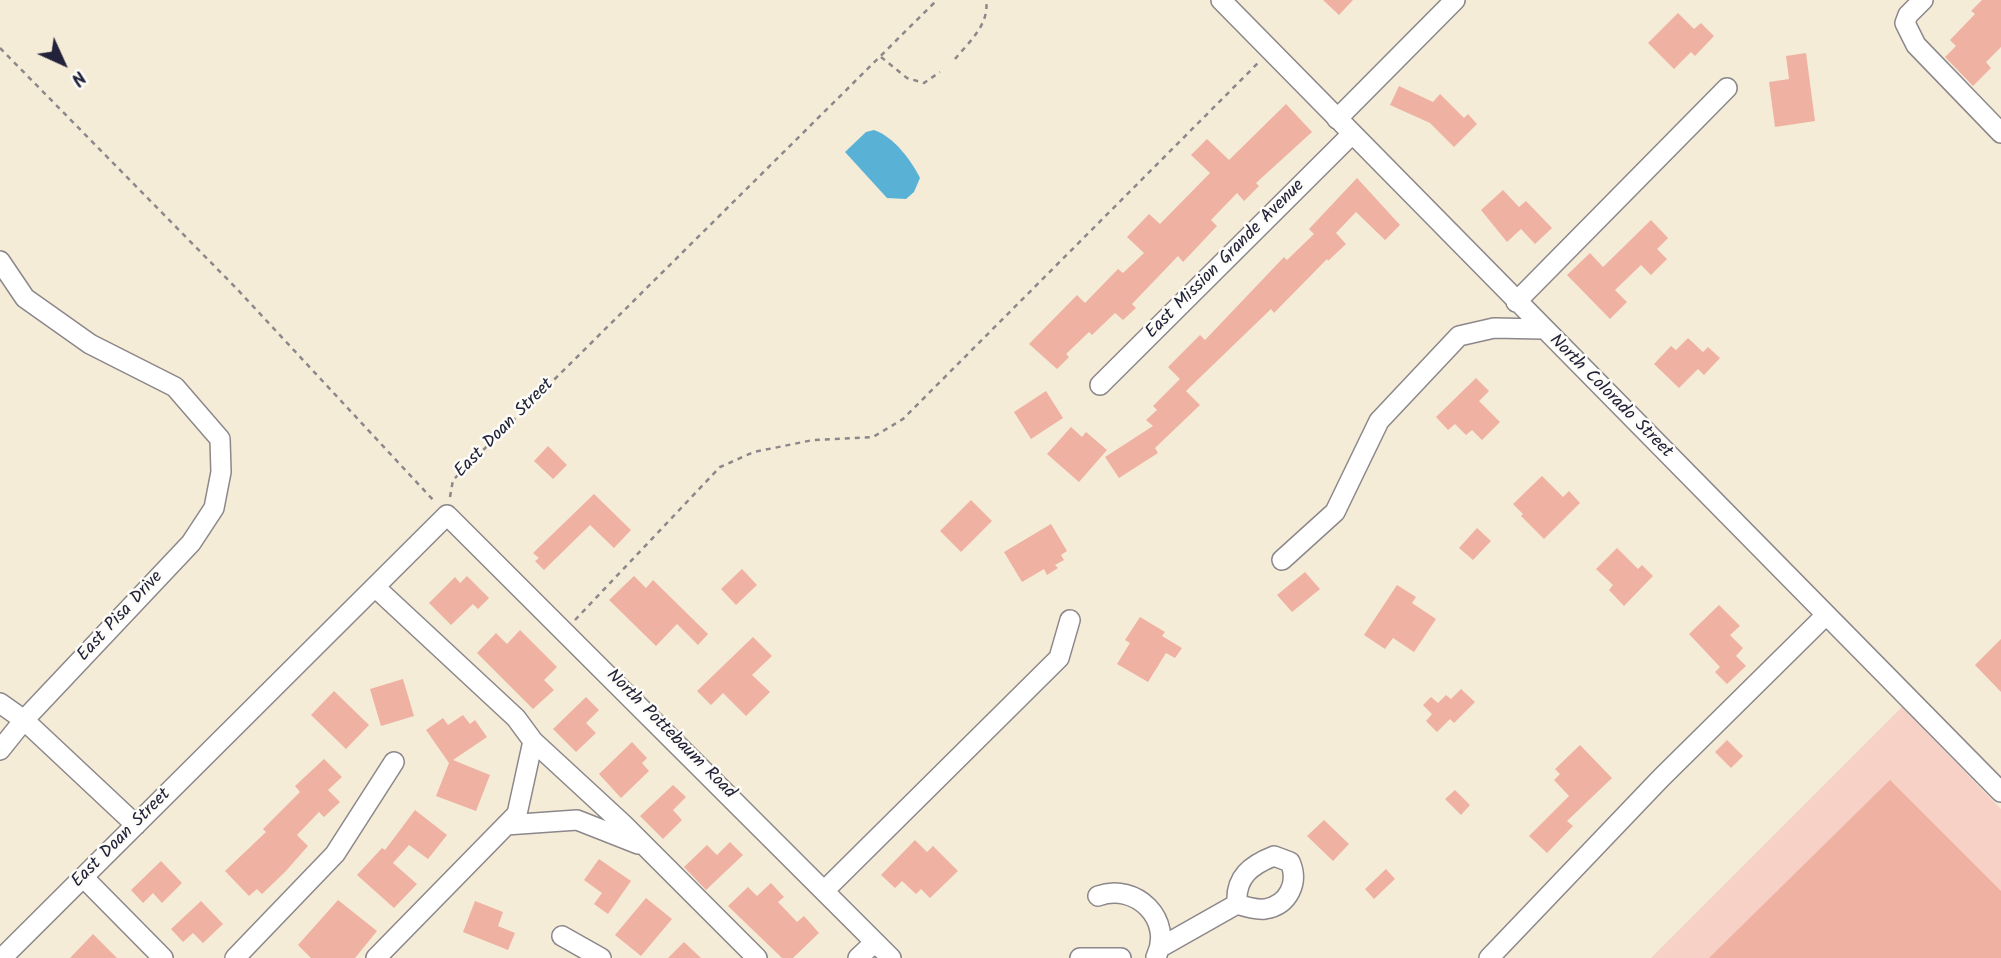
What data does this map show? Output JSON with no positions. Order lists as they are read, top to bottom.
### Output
{
  "streets": {
    "street": [
      "East Mission Grande Avenue",
      "North Colorado Street",
      "East Doan Street",
      "East Pisa Drive",
      "North Pottebaum Road"
    ]
  },
  "crossings": [
    ["East Mission Grande Avenue", "North Colorado Street"],
    ["East Doan Street", "North Pottebaum Road"]
  ],
  "north": "bottom right"
}
